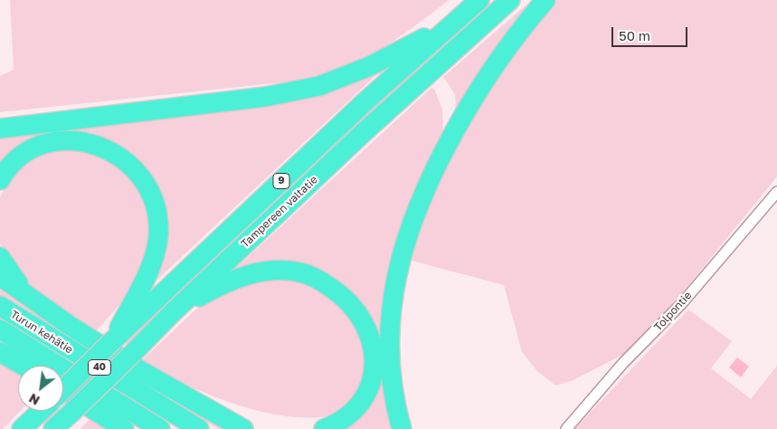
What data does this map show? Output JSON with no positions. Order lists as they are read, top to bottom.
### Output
{
  "streets": {
    "highway": [
      "9",
      "Tampereen valtatie",
      "Turun kehätie",
      "40"
    ],
    "street": ["Tolpontie"]
  },
  "scale_bar": "50 m",
  "north": "bottom left"
}
